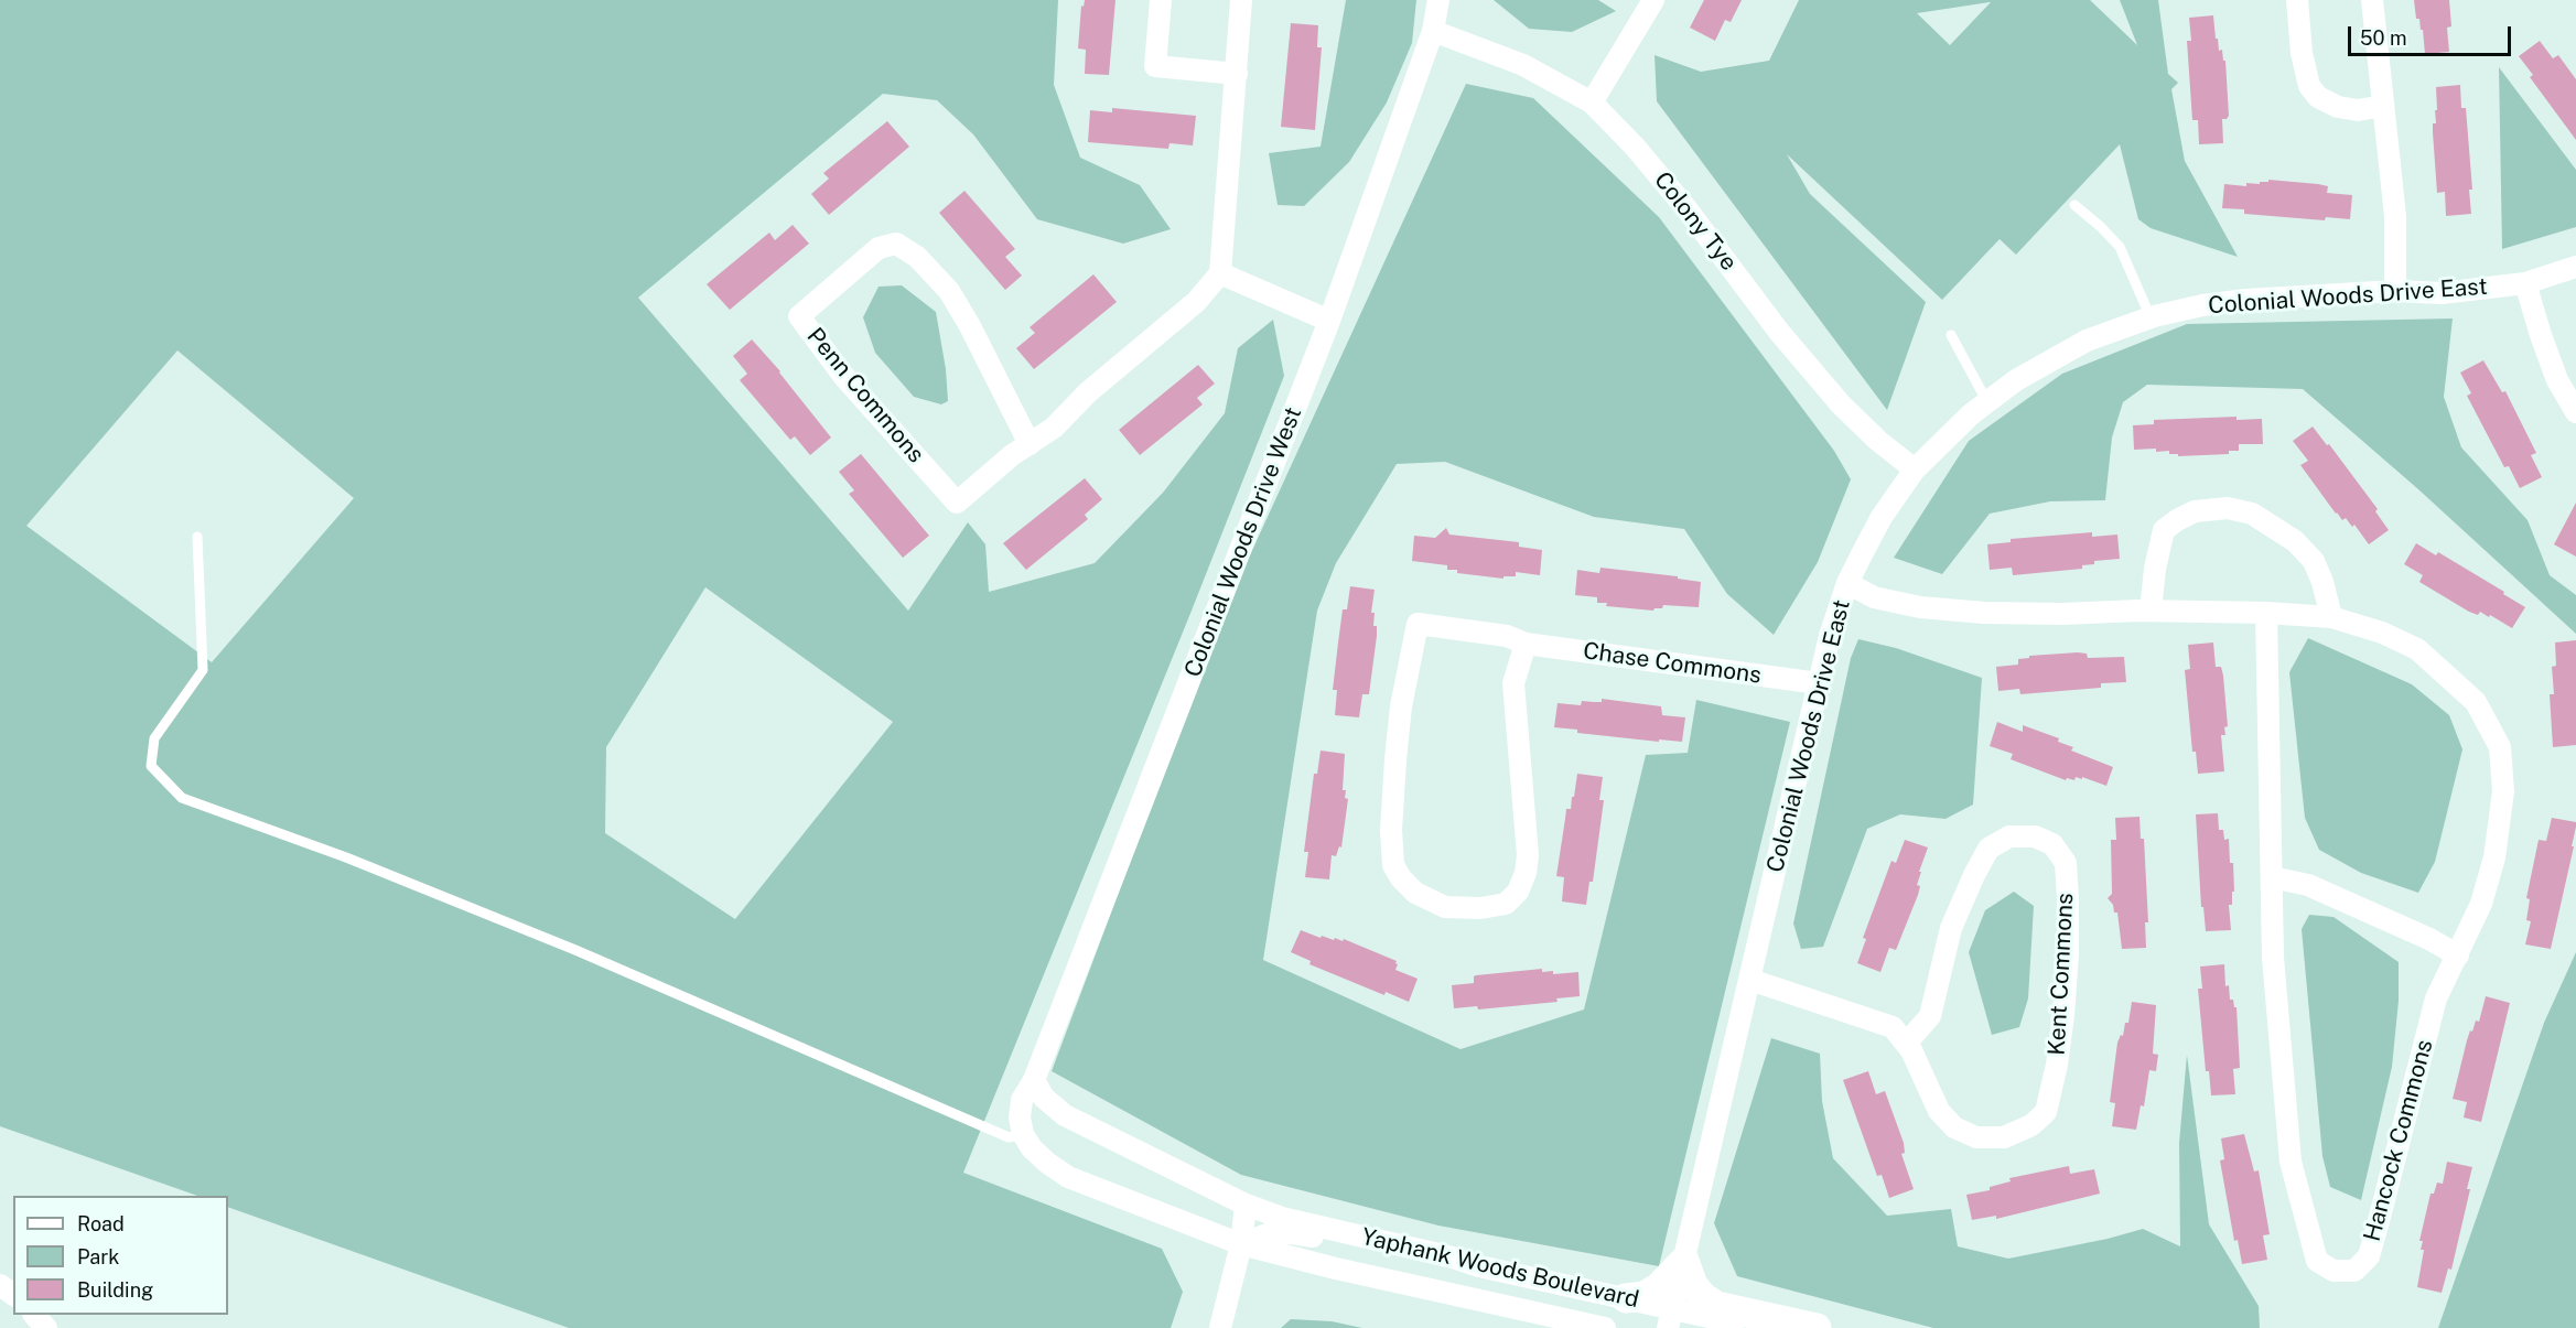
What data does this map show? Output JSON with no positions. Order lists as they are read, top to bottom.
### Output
{
  "streets": {
    "street": [
      "Colony Tye",
      "Colonial Woods Drive East",
      "Penn Commons",
      "Colonial Woods Drive West",
      "Chase Commons",
      "Kent Commons",
      "Hancock Commons",
      "Yaphank Woods Boulevard"
    ]
  },
  "crossings": [
    ["Colony Tye", "Colonial Woods Drive East"],
    ["Colony Tye", "Colonial Woods Drive West"],
    ["Colonial Woods Drive East", "Chase Commons"],
    ["Colonial Woods Drive East", "Kent Commons"],
    ["Colonial Woods Drive East", "Hancock Commons"],
    ["Colonial Woods Drive East", "Yaphank Woods Boulevard"],
    ["Colonial Woods Drive West", "Yaphank Woods Boulevard"]
  ],
  "legend": ["Road", "Park", "Building"],
  "scale_bar": "50 m"
}
